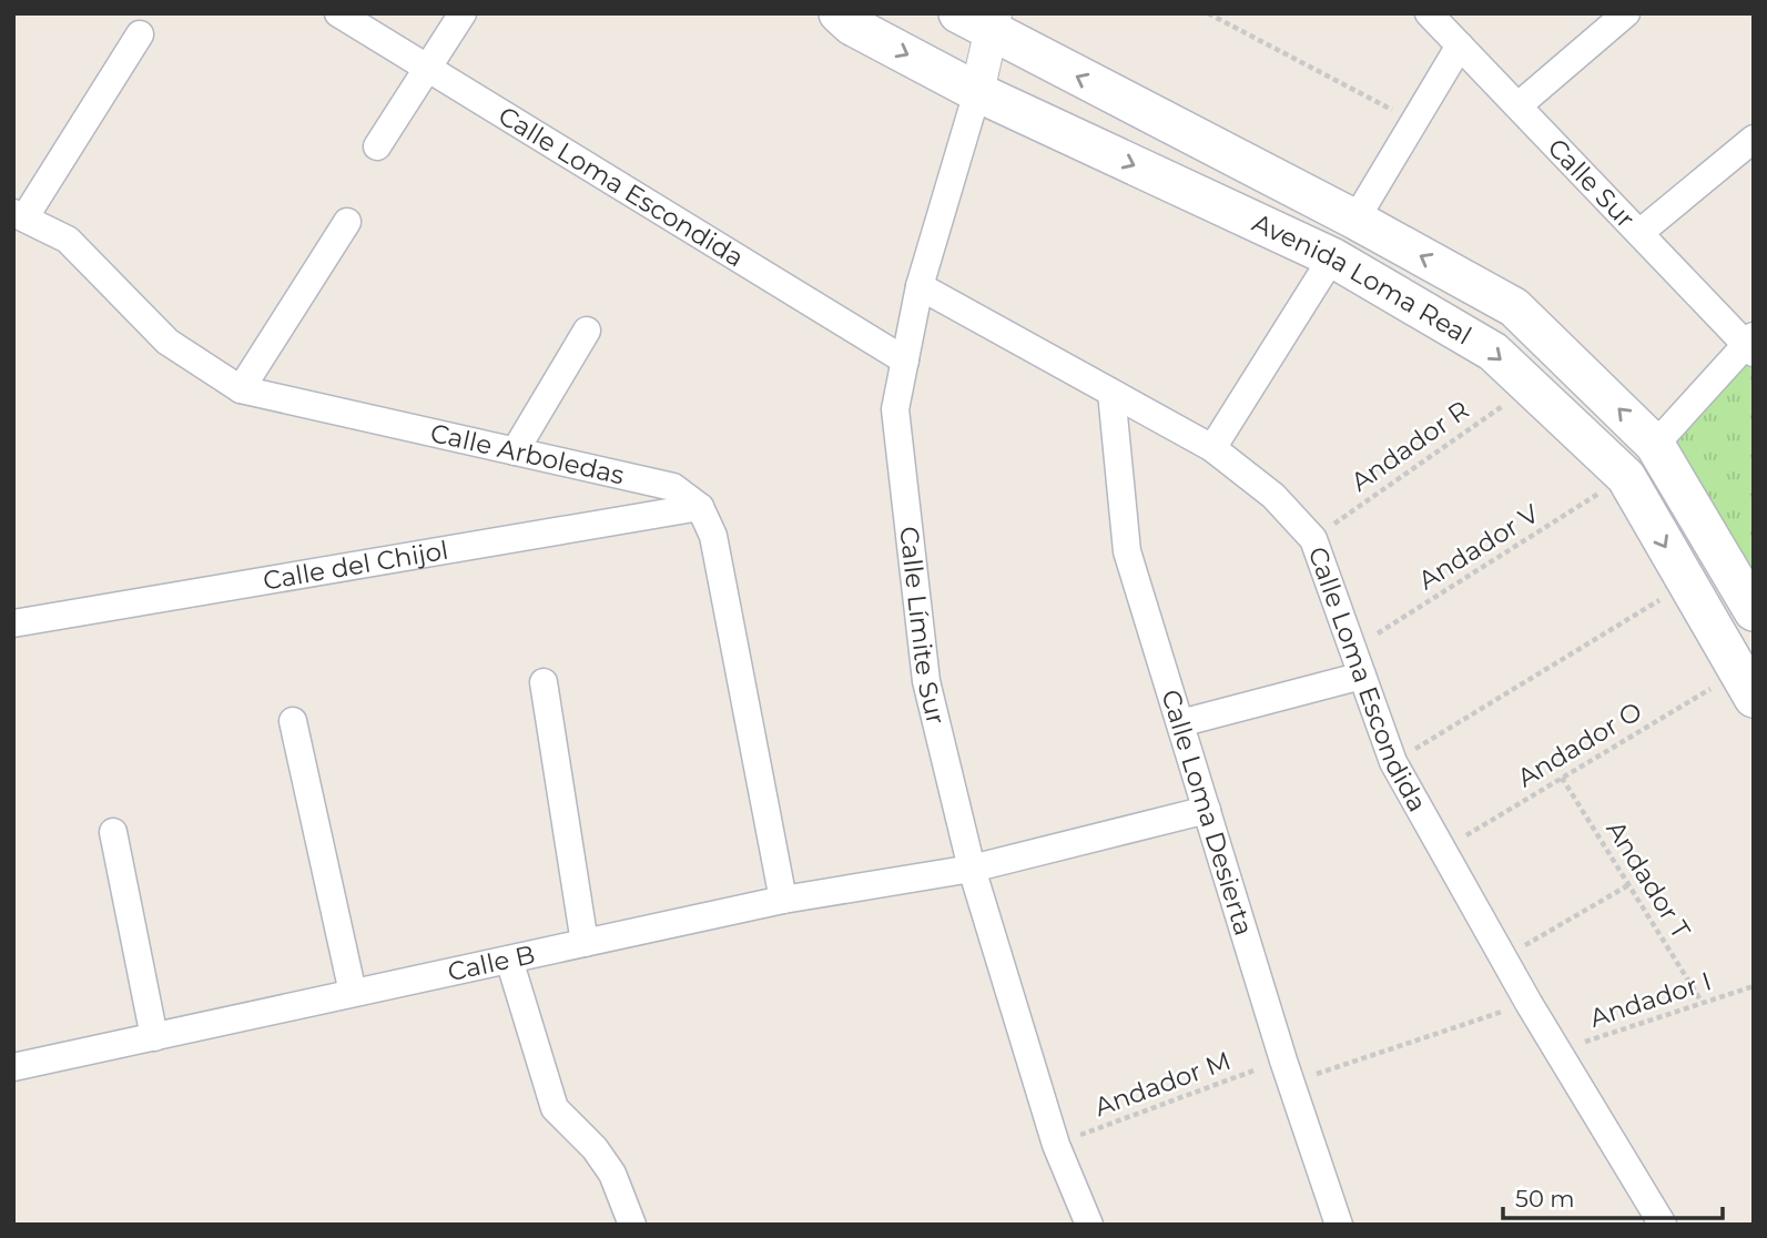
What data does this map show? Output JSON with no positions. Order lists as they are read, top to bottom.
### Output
{
  "streets": {
    "main road": ["Avenida Loma Real"],
    "street": [
      "Calle Sur",
      "Calle Loma Escondida",
      "Calle Arboledas",
      "Calle del Chijol",
      "Calle Límite Sur",
      "Calle Loma Desierta",
      "Calle B"
    ],
    "path": [
      "Andador R",
      "Andador V",
      "Andador O",
      "Andador T",
      "Andador I",
      "Andador M"
    ]
  },
  "crossings": [
    ["Calle Loma Escondida", "Andador R"],
    ["Calle Loma Escondida", "Andador V"],
    ["Calle Loma Escondida", "Calle Límite Sur"],
    ["Calle Loma Escondida", "Andador O"],
    ["Calle Loma Escondida", "Calle Loma Desierta"],
    ["Calle Loma Escondida", "Andador I"],
    ["Calle Loma Escondida", "Andador M"],
    ["Avenida Loma Real", "Andador R"],
    ["Avenida Loma Real", "Andador V"],
    ["Avenida Loma Real", "Calle Límite Sur"],
    ["Avenida Loma Real", "Andador O"],
    ["Calle Arboledas", "Calle del Chijol"],
    ["Calle Límite Sur", "Calle B"],
    ["Calle Límite Sur", "Andador M"],
    ["Andador O", "Andador T"],
    ["Calle Loma Desierta", "Calle B"],
    ["Calle Loma Desierta", "Andador M"],
    ["Andador T", "Andador I"]
  ],
  "scale_bar": "50 m"
}
